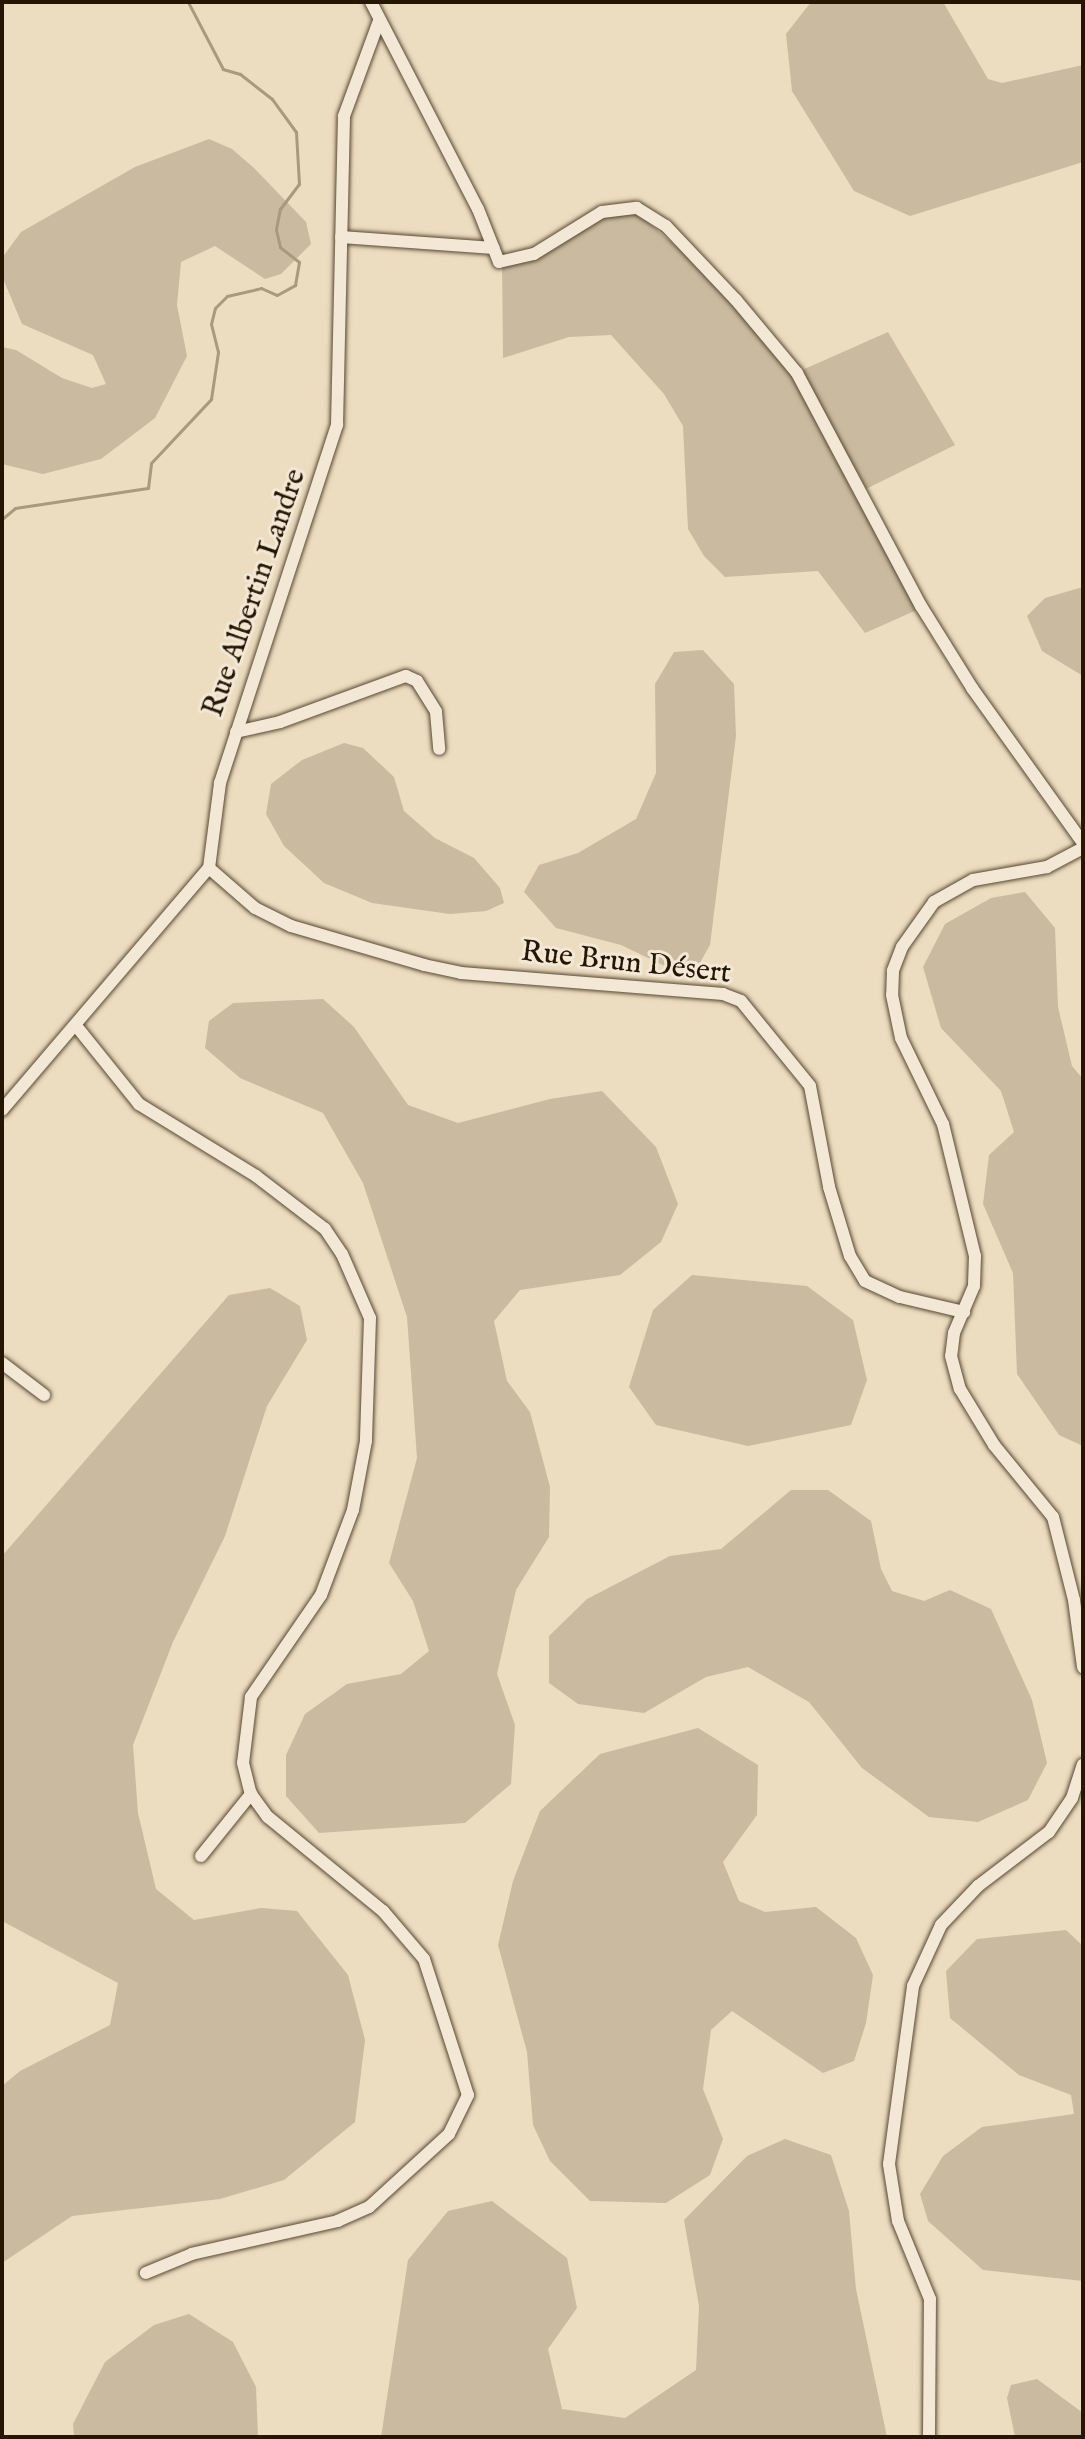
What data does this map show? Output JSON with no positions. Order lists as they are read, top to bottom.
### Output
{
  "streets": {
    "street": ["Rue Albertin Landre", "Rue Brun Désert"]
  },
  "crossings": [
    ["Rue Albertin Landre", "Rue Brun Désert"]
  ]
}
